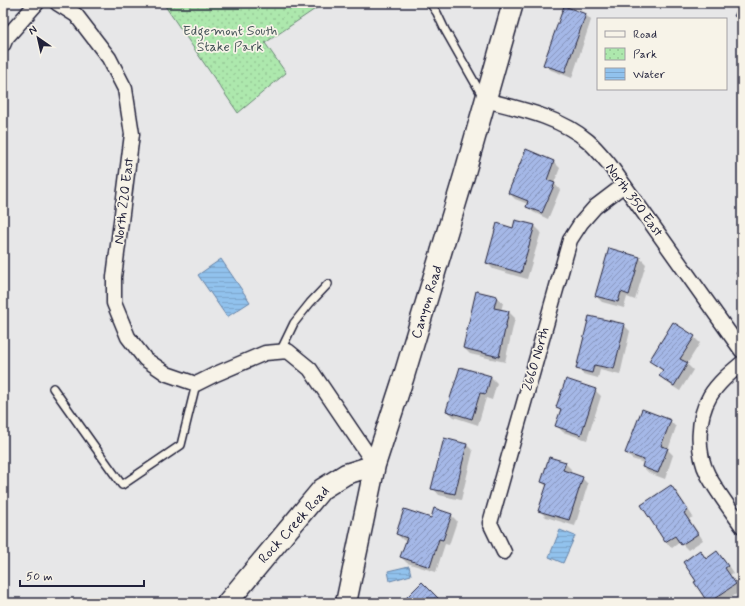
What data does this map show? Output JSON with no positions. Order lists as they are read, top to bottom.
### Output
{
  "streets": {
    "main road": ["Canyon Road", "Rock Creek Road"],
    "street": ["North 350 East", "North 220 East", "2660 North"]
  },
  "crossings": [
    ["North 350 East", "Canyon Road"],
    ["North 350 East", "2660 North"],
    ["Canyon Road", "Rock Creek Road"]
  ],
  "parks": ["Edgemont South Stake Park"],
  "legend": ["Road", "Park", "Water"],
  "scale_bar": "50 m",
  "north": "top left"
}
